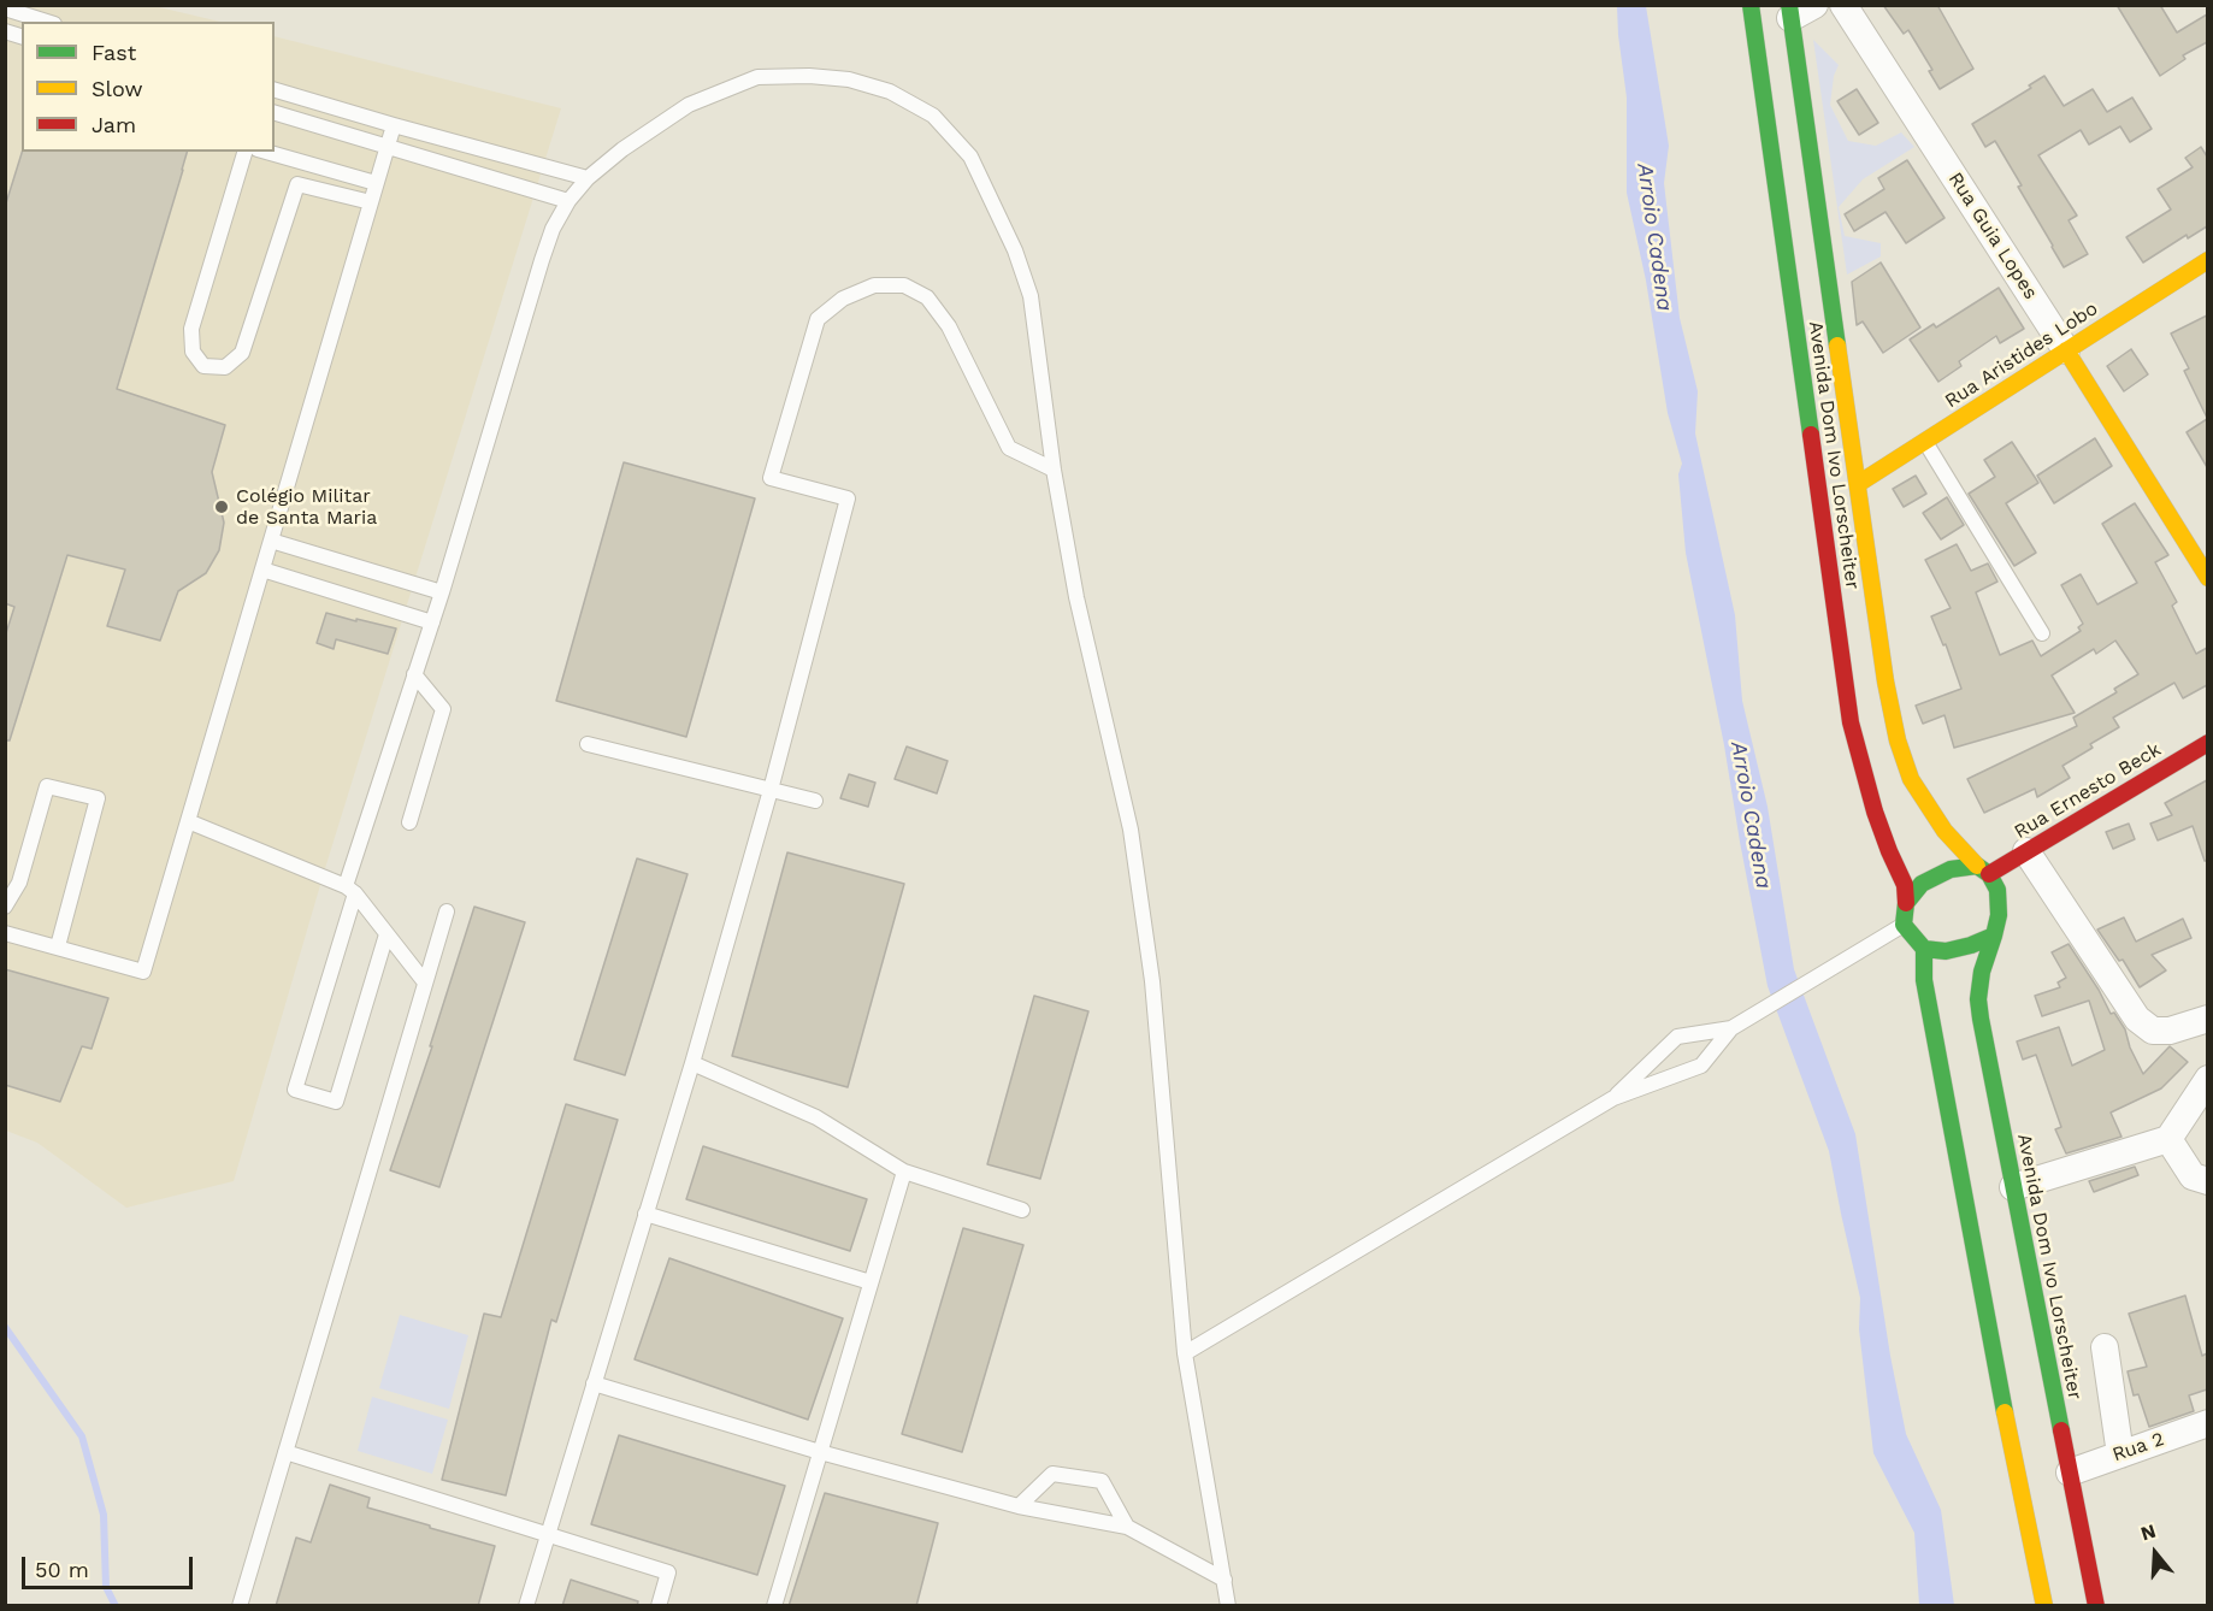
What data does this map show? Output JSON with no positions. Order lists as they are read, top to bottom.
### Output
{
  "streets": {
    "main road": [
      "Rua Guia Lopes",
      "Rua Aristides Lobo",
      "Avenida Dom Ivo Lorscheiter",
      "Rua Ernesto Beck"
    ],
    "street": ["Rua 2"]
  },
  "crossings": [
    ["Rua Guia Lopes", "Rua Aristides Lobo"],
    ["Rua Aristides Lobo", "Avenida Dom Ivo Lorscheiter"],
    ["Avenida Dom Ivo Lorscheiter", "Rua Ernesto Beck"],
    ["Avenida Dom Ivo Lorscheiter", "Rua 2"]
  ],
  "water": ["Arroio Cadena"],
  "places": ["Colégio Militar de Santa Maria"],
  "legend": ["Fast", "Slow", "Jam"],
  "scale_bar": "50 m",
  "north": "top"
}
